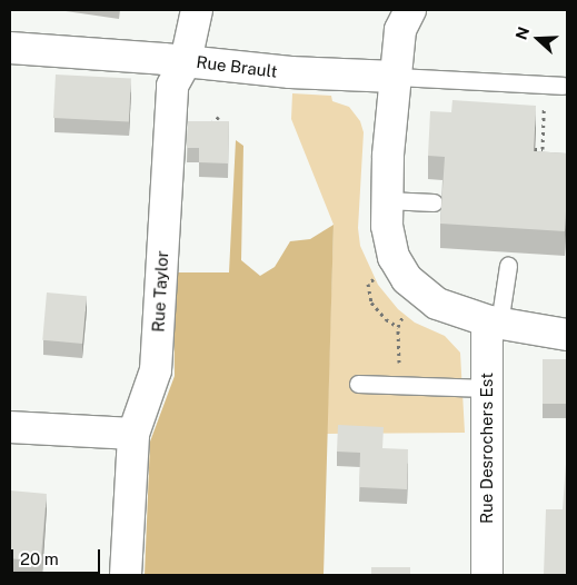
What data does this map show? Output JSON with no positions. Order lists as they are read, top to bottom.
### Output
{
  "streets": {
    "street": ["Rue Brault", "Rue Taylor", "Rue Desrochers Est"]
  },
  "crossings": [
    ["Rue Brault", "Rue Taylor"]
  ],
  "scale_bar": "20 m",
  "north": "left"
}
